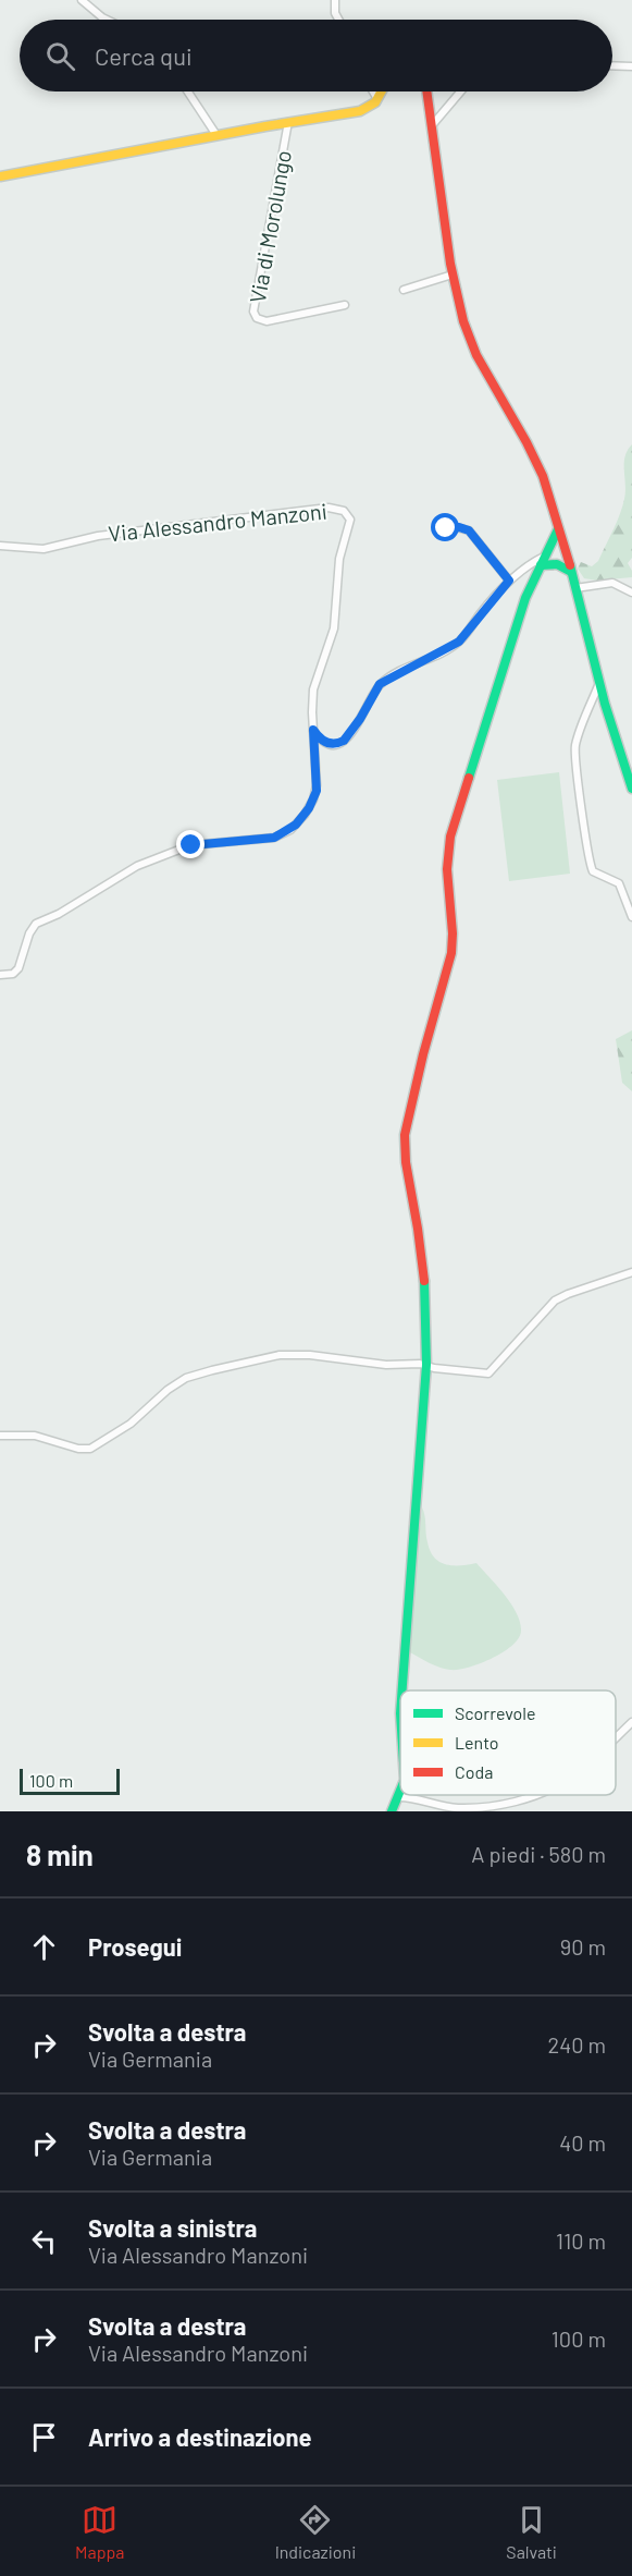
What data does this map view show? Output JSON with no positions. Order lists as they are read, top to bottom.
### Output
{
  "streets": {
    "street": ["Via di Morolungo", "Via Alessandro Manzoni"]
  },
  "legend": ["Scorrevole", "Lento", "Coda"],
  "scale_bar": "100 m",
  "page": {
    "search": "Cerca qui",
    "scale": "100 m",
    "heading": ["8 min", "A piedi · 580 m"],
    "list": [
      ["Prosegui", "90 m"],
      ["Svolta a destra", "Via Germania", "240 m"],
      ["Svolta a destra", "Via Germania", "40 m"],
      ["Svolta a sinistra", "Via Alessandro Manzoni", "110 m"],
      ["Svolta a destra", "Via Alessandro Manzoni", "100 m"],
      "Arrivo a destinazione"
    ],
    "nav": ["Mappa", "Indicazioni", "Salvati"]
  }
}
